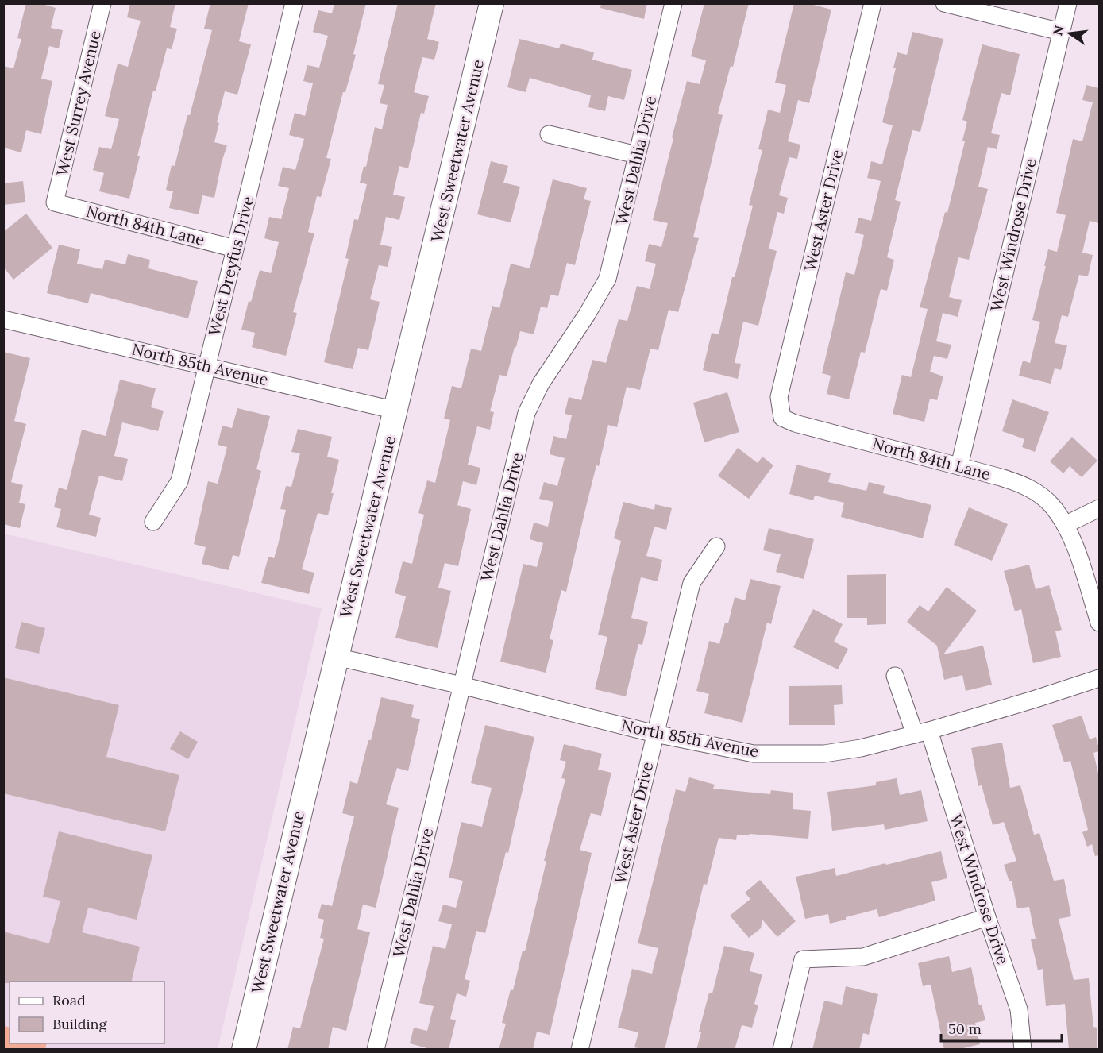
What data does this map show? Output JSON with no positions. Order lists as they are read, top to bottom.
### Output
{
  "streets": {
    "street": [
      "West Surrey Avenue",
      "West Sweetwater Avenue",
      "West Dahlia Drive",
      "West Aster Drive",
      "North 84th Lane",
      "West Windrose Drive",
      "West Dreyfus Drive",
      "North 85th Avenue"
    ]
  },
  "crossings": [
    ["West Surrey Avenue", "North 84th Lane"],
    ["West Sweetwater Avenue", "North 85th Avenue"],
    ["West Dahlia Drive", "North 85th Avenue"],
    ["West Aster Drive", "North 84th Lane"],
    ["West Aster Drive", "North 85th Avenue"],
    ["North 84th Lane", "West Windrose Drive"],
    ["North 84th Lane", "West Dreyfus Drive"],
    ["West Windrose Drive", "North 85th Avenue"],
    ["West Dreyfus Drive", "North 85th Avenue"]
  ],
  "legend": ["Road", "Building"],
  "scale_bar": "50 m",
  "north": "left"
}
